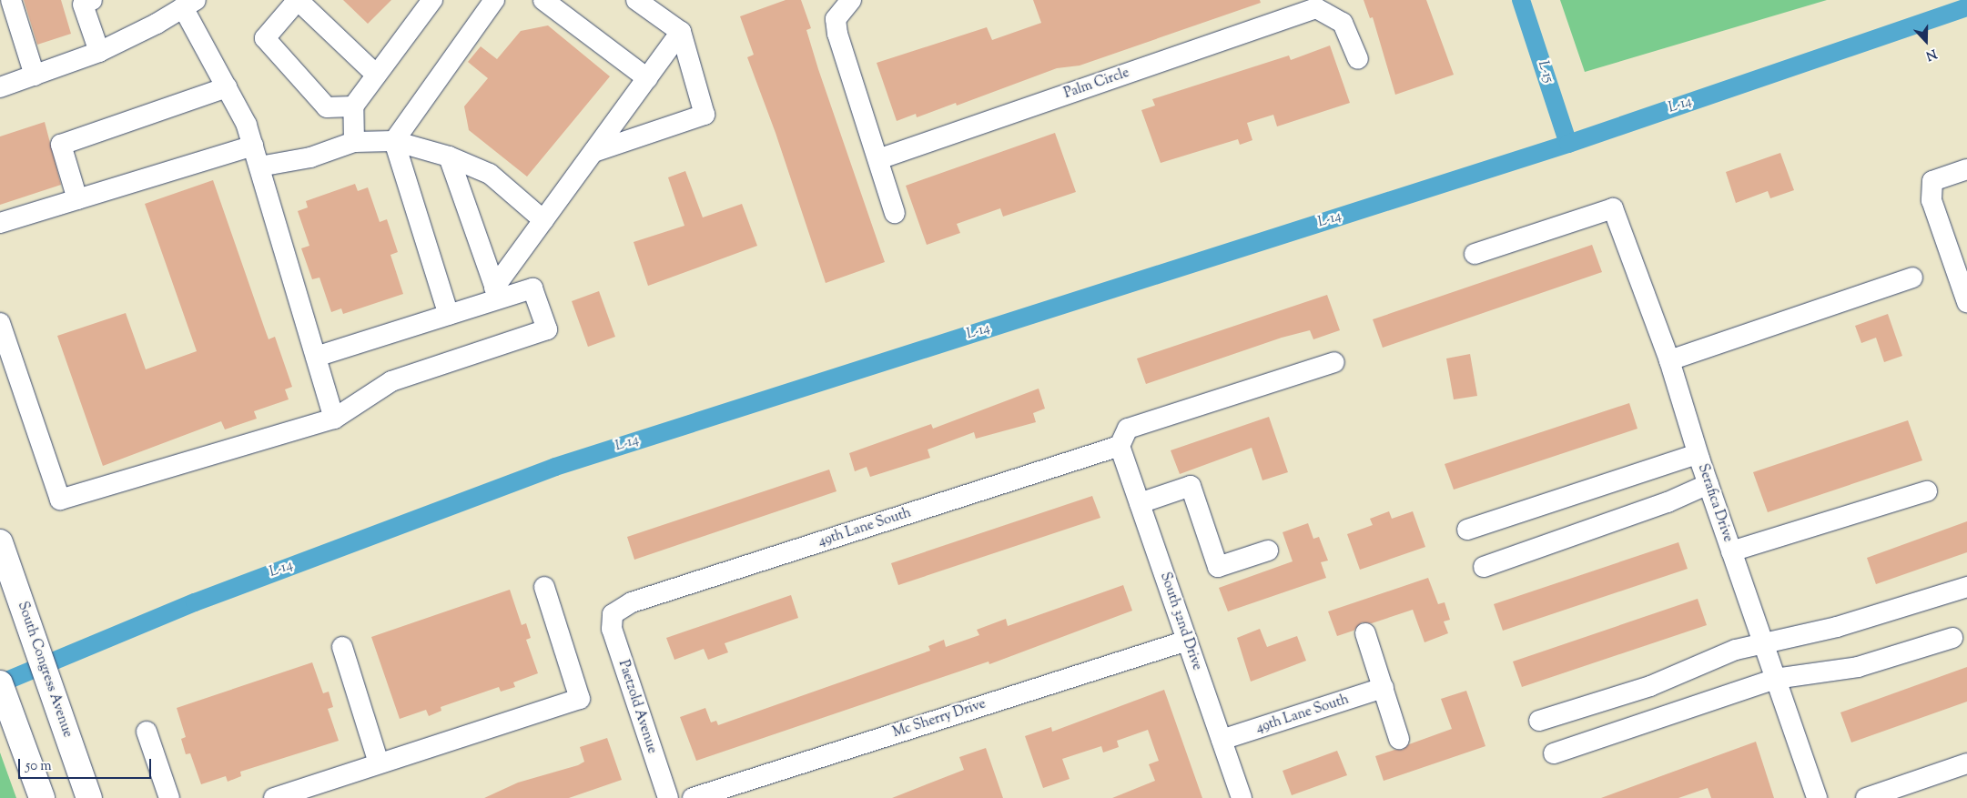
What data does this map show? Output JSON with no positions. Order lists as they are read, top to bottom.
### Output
{
  "streets": {
    "main road": ["South Congress Avenue"],
    "street": [
      "Palm Circle",
      "Serafica Drive",
      "49th Lane South",
      "South 32nd Drive",
      "Paetzold Avenue",
      "Mc Sherry Drive"
    ]
  },
  "crossings": [
    ["49th Lane South", "South 32nd Drive"],
    ["49th Lane South", "Paetzold Avenue"],
    ["South 32nd Drive", "Mc Sherry Drive"]
  ],
  "water": ["L-15", "L-14"],
  "scale_bar": "50 m",
  "north": "bottom"
}
